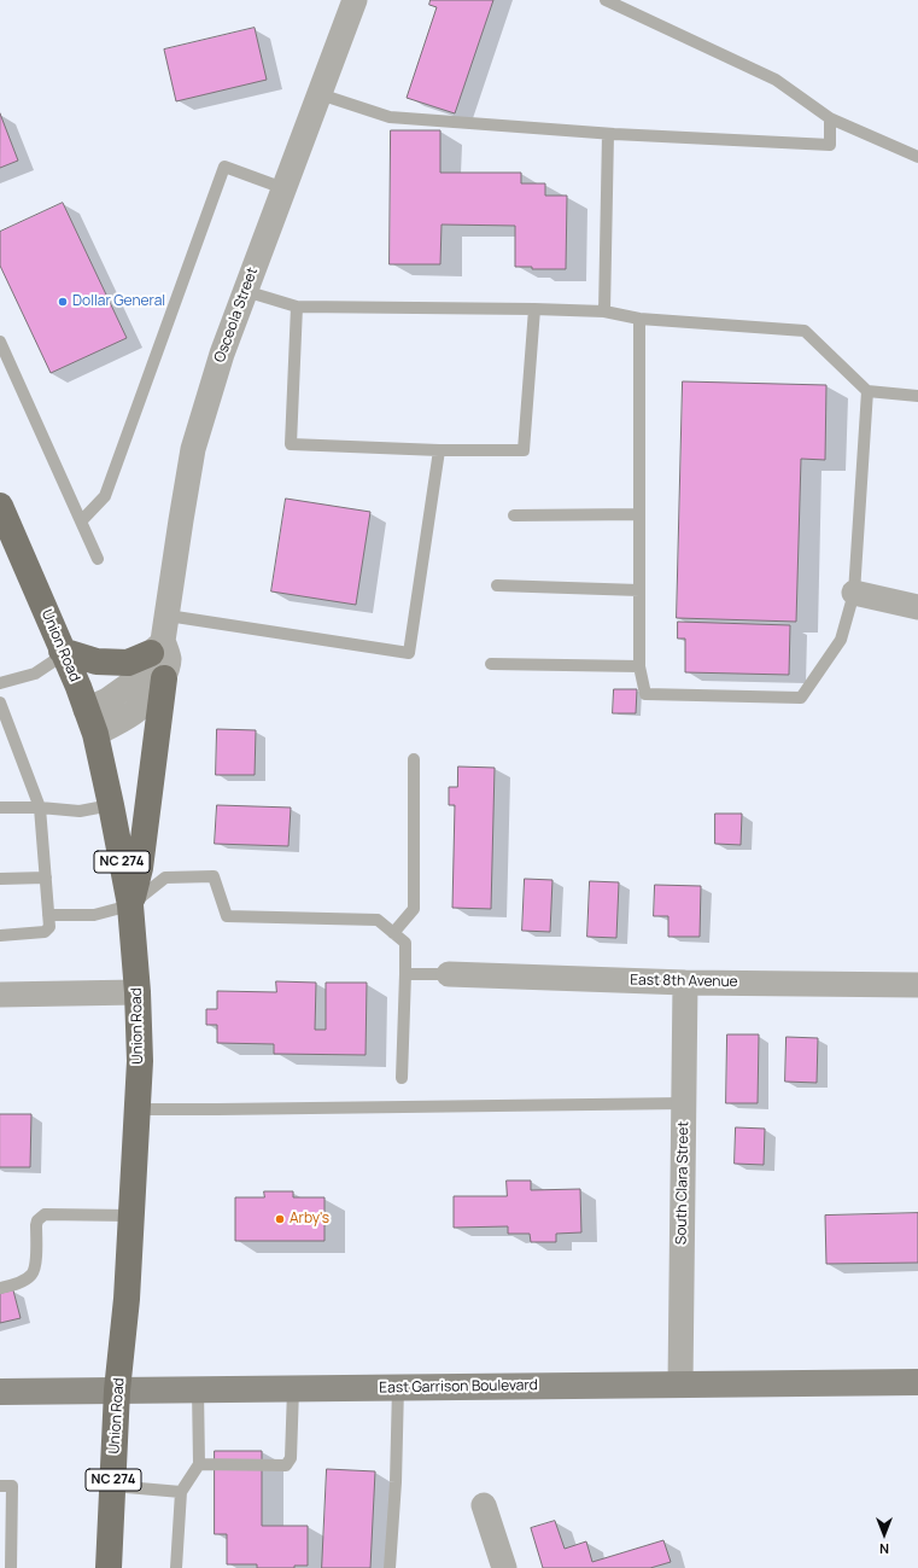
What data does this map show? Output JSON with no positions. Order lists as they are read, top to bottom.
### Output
{
  "streets": {
    "main road": ["Union Road", "NC 274", "East Garrison Boulevard"],
    "street": ["Osceola Street", "East 8th Avenue", "South Clara Street"]
  },
  "crossings": [
    ["Osceola Street", "Union Road"],
    ["Union Road", "East Garrison Boulevard"],
    ["East 8th Avenue", "South Clara Street"],
    ["South Clara Street", "East Garrison Boulevard"]
  ],
  "places": ["Dollar General", "Arby's"],
  "north": "bottom"
}
